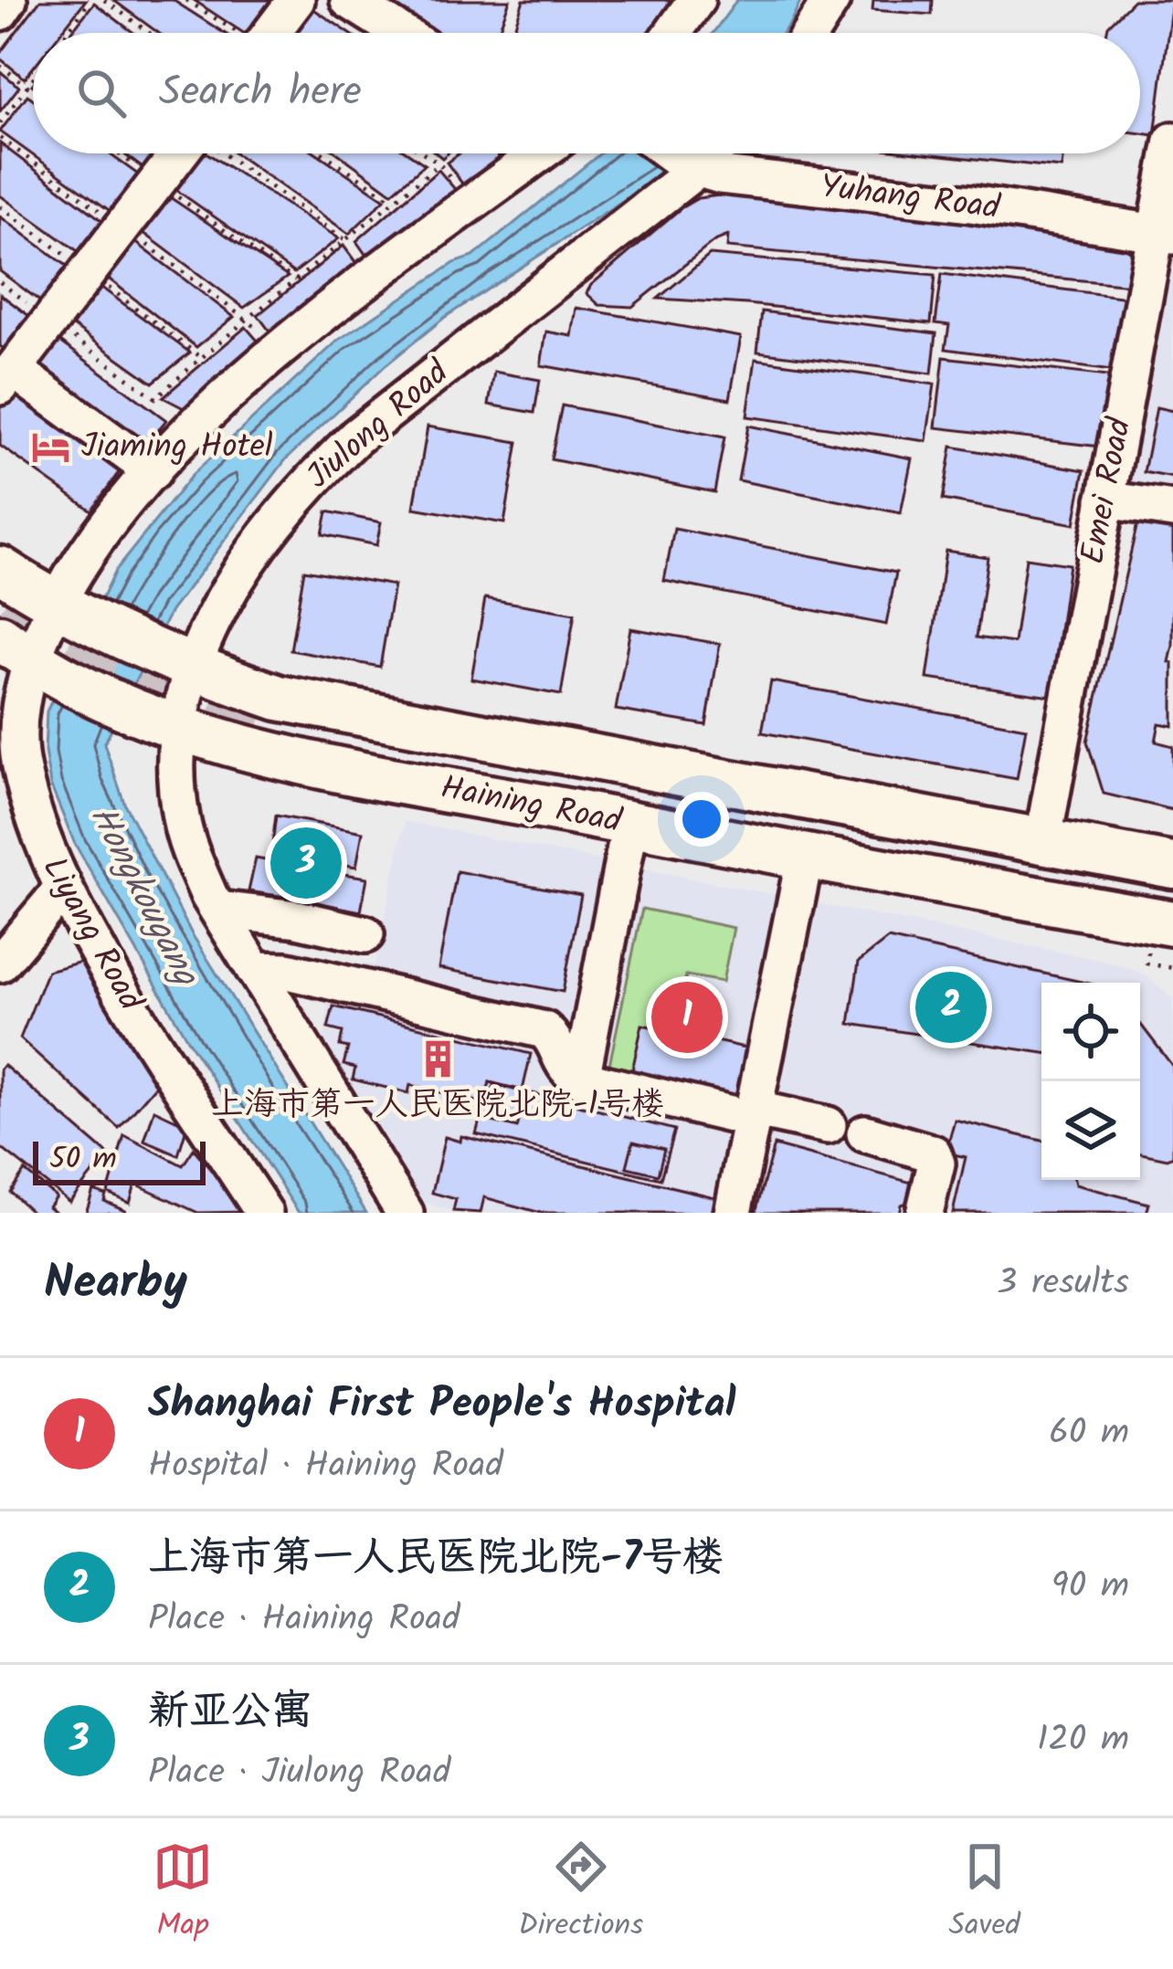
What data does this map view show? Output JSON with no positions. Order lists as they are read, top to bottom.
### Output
{
  "streets": {
    "main road": ["Haining Road"],
    "street": [
      "Yuhang Road",
      "Jiulong Road",
      "Emei Road",
      "Liyang Road"
    ]
  },
  "crossings": [
    ["Yuhang Road", "Emei Road"],
    ["Jiulong Road", "Haining Road"],
    ["Emei Road", "Haining Road"],
    ["Haining Road", "Liyang Road"]
  ],
  "water": ["Hongkougang"],
  "places": {
    "hotel": ["Jiaming Hotel"],
    "building": ["上海市第一人民医院北院-1号楼"]
  },
  "scale_bar": "50 m",
  "page": {
    "search": "Search here",
    "pins": ["3", "2", "1"],
    "scale": "50 m",
    "heading": ["Nearby", "3 results"],
    "list": [
      {
        "mark": "1",
        "name": "Shanghai First People's Hospital",
        "note": "Hospital · Haining Road",
        "value": "60 m"
      },
      {
        "mark": "2",
        "name": "上海市第一人民医院北院-7号楼",
        "note": "Place · Haining Road",
        "value": "90 m"
      },
      {
        "mark": "3",
        "name": "新亚公寓",
        "note": "Place · Jiulong Road",
        "value": "120 m"
      }
    ],
    "nav": ["Map", "Directions", "Saved"]
  }
}
